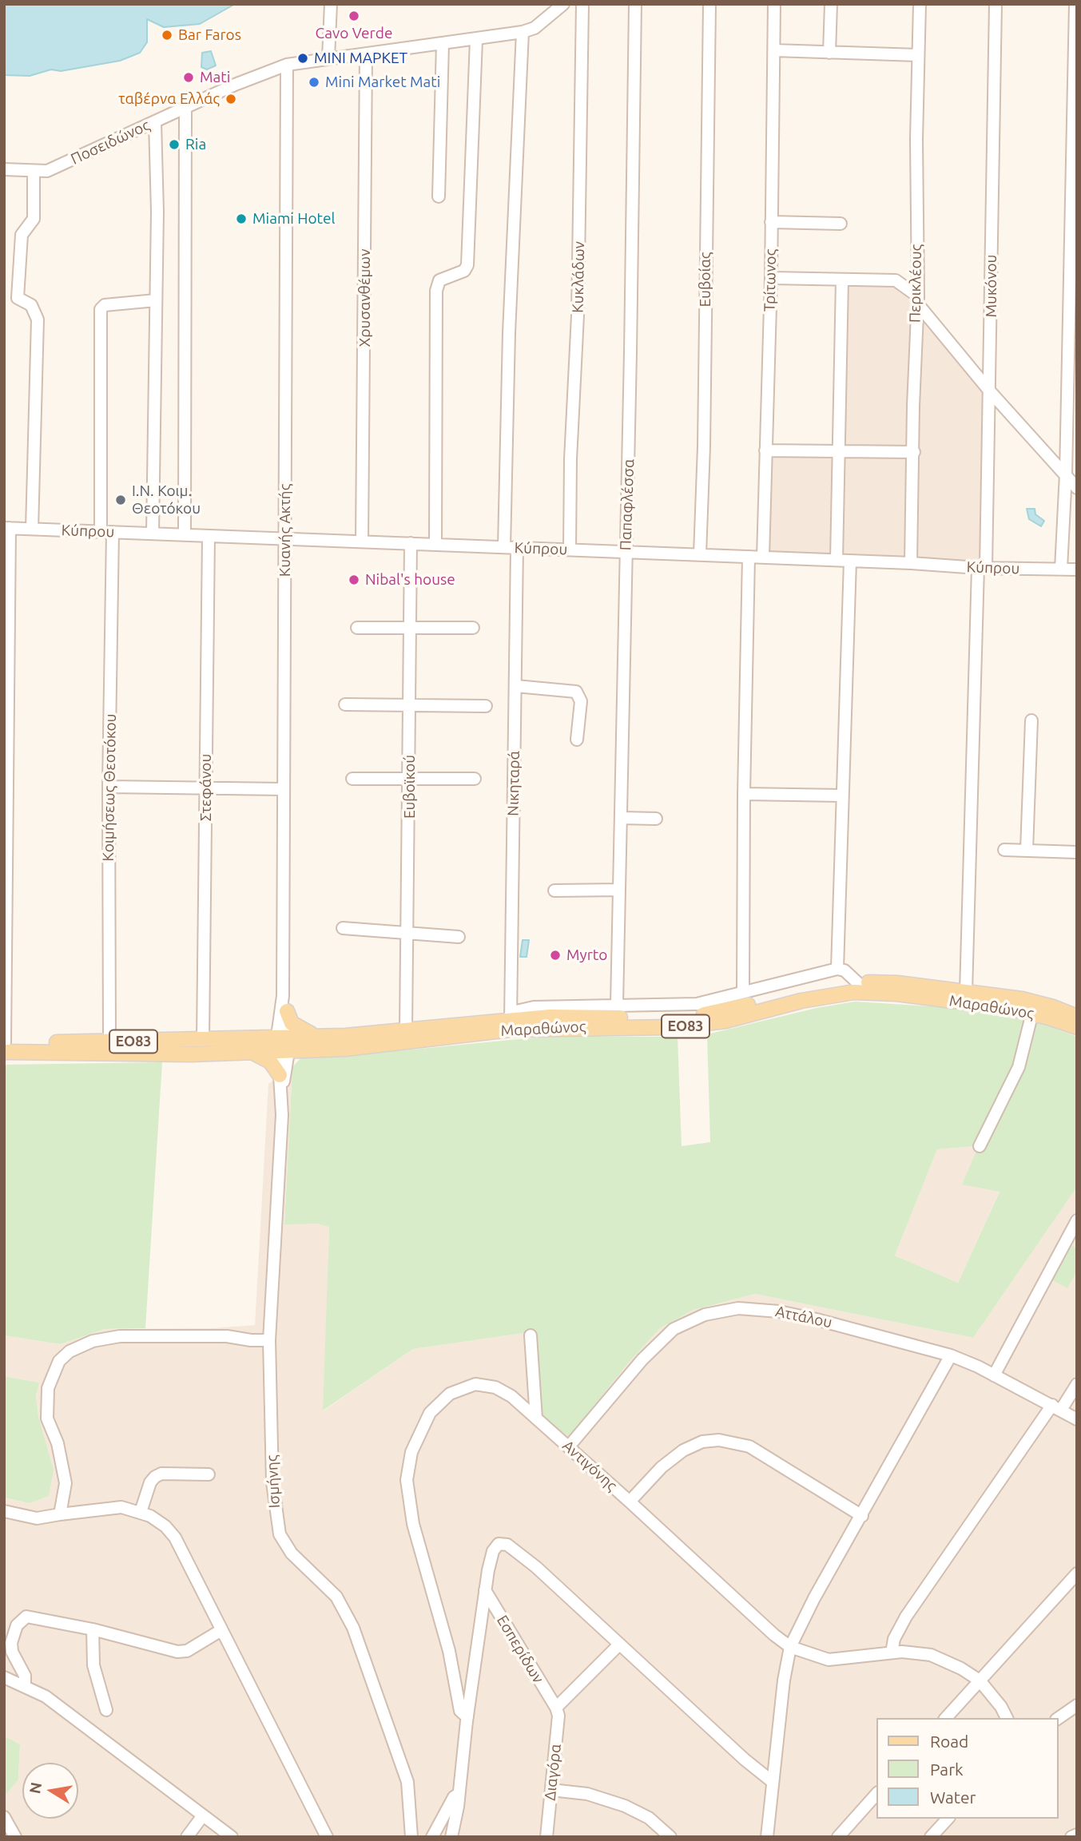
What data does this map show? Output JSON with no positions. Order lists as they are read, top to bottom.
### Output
{
  "streets": {
    "main road": ["Μαραθώνος", "ΕΟ83"],
    "street": [
      "Ποσειδώνος",
      "Κυκλάδων",
      "Ευβοίας",
      "Τρίτωνος",
      "Περικλέους",
      "Μυκόνου",
      "Χρυσανθέμων",
      "Παπαφλέσσα",
      "Κυανής Ακτής",
      "Κύπρου",
      "Νικηταρά",
      "Ευβοϊκού",
      "Κοιμήσεως Θεοτόκου",
      "Στεφάνου",
      "Αττάλου",
      "Αντιγόνης",
      "Ισμήνης",
      "Εσπερίδων",
      "Διαγόρα"
    ]
  },
  "crossings": [
    ["Ποσειδώνος", "Χρυσανθέμων"],
    ["Ποσειδώνος", "Κυανής Ακτής"],
    ["Κυκλάδων", "Κύπρου"],
    ["Ευβοίας", "Κύπρου"],
    ["Τρίτωνος", "Κύπρου"],
    ["Περικλέους", "Κύπρου"],
    ["Μυκόνου", "Κύπρου"],
    ["Μυκόνου", "Μαραθώνος"],
    ["Χρυσανθέμων", "Κύπρου"],
    ["Παπαφλέσσα", "Κύπρου"],
    ["Κυανής Ακτής", "Κύπρου"],
    ["Κυανής Ακτής", "Μαραθώνος"],
    ["Κύπρου", "Νικηταρά"],
    ["Κύπρου", "Ευβοϊκού"],
    ["Κύπρου", "Κοιμήσεως Θεοτόκου"],
    ["Κύπρου", "Στεφάνου"],
    ["Νικηταρά", "Μαραθώνος"],
    ["Ευβοϊκού", "Μαραθώνος"],
    ["Κοιμήσεως Θεοτόκου", "Μαραθώνος"],
    ["Στεφάνου", "Μαραθώνος"],
    ["Αττάλου", "Αντιγόνης"],
    ["Εσπερίδων", "Διαγόρα"]
  ],
  "places": [
    "Cavo Verde",
    "Bar Faros",
    "ΜΙΝΙ ΜΑΡΚΕΤ",
    "Mati",
    "Mini Market Mati",
    "ταβέρνα Ελλάς",
    "Ria",
    "Miami Hotel",
    "Ι.Ν. Κοιμ. Θεοτόκου",
    "Nibal's house",
    "Myrto"
  ],
  "legend": ["Road", "Park", "Water"],
  "north": "left"
}
